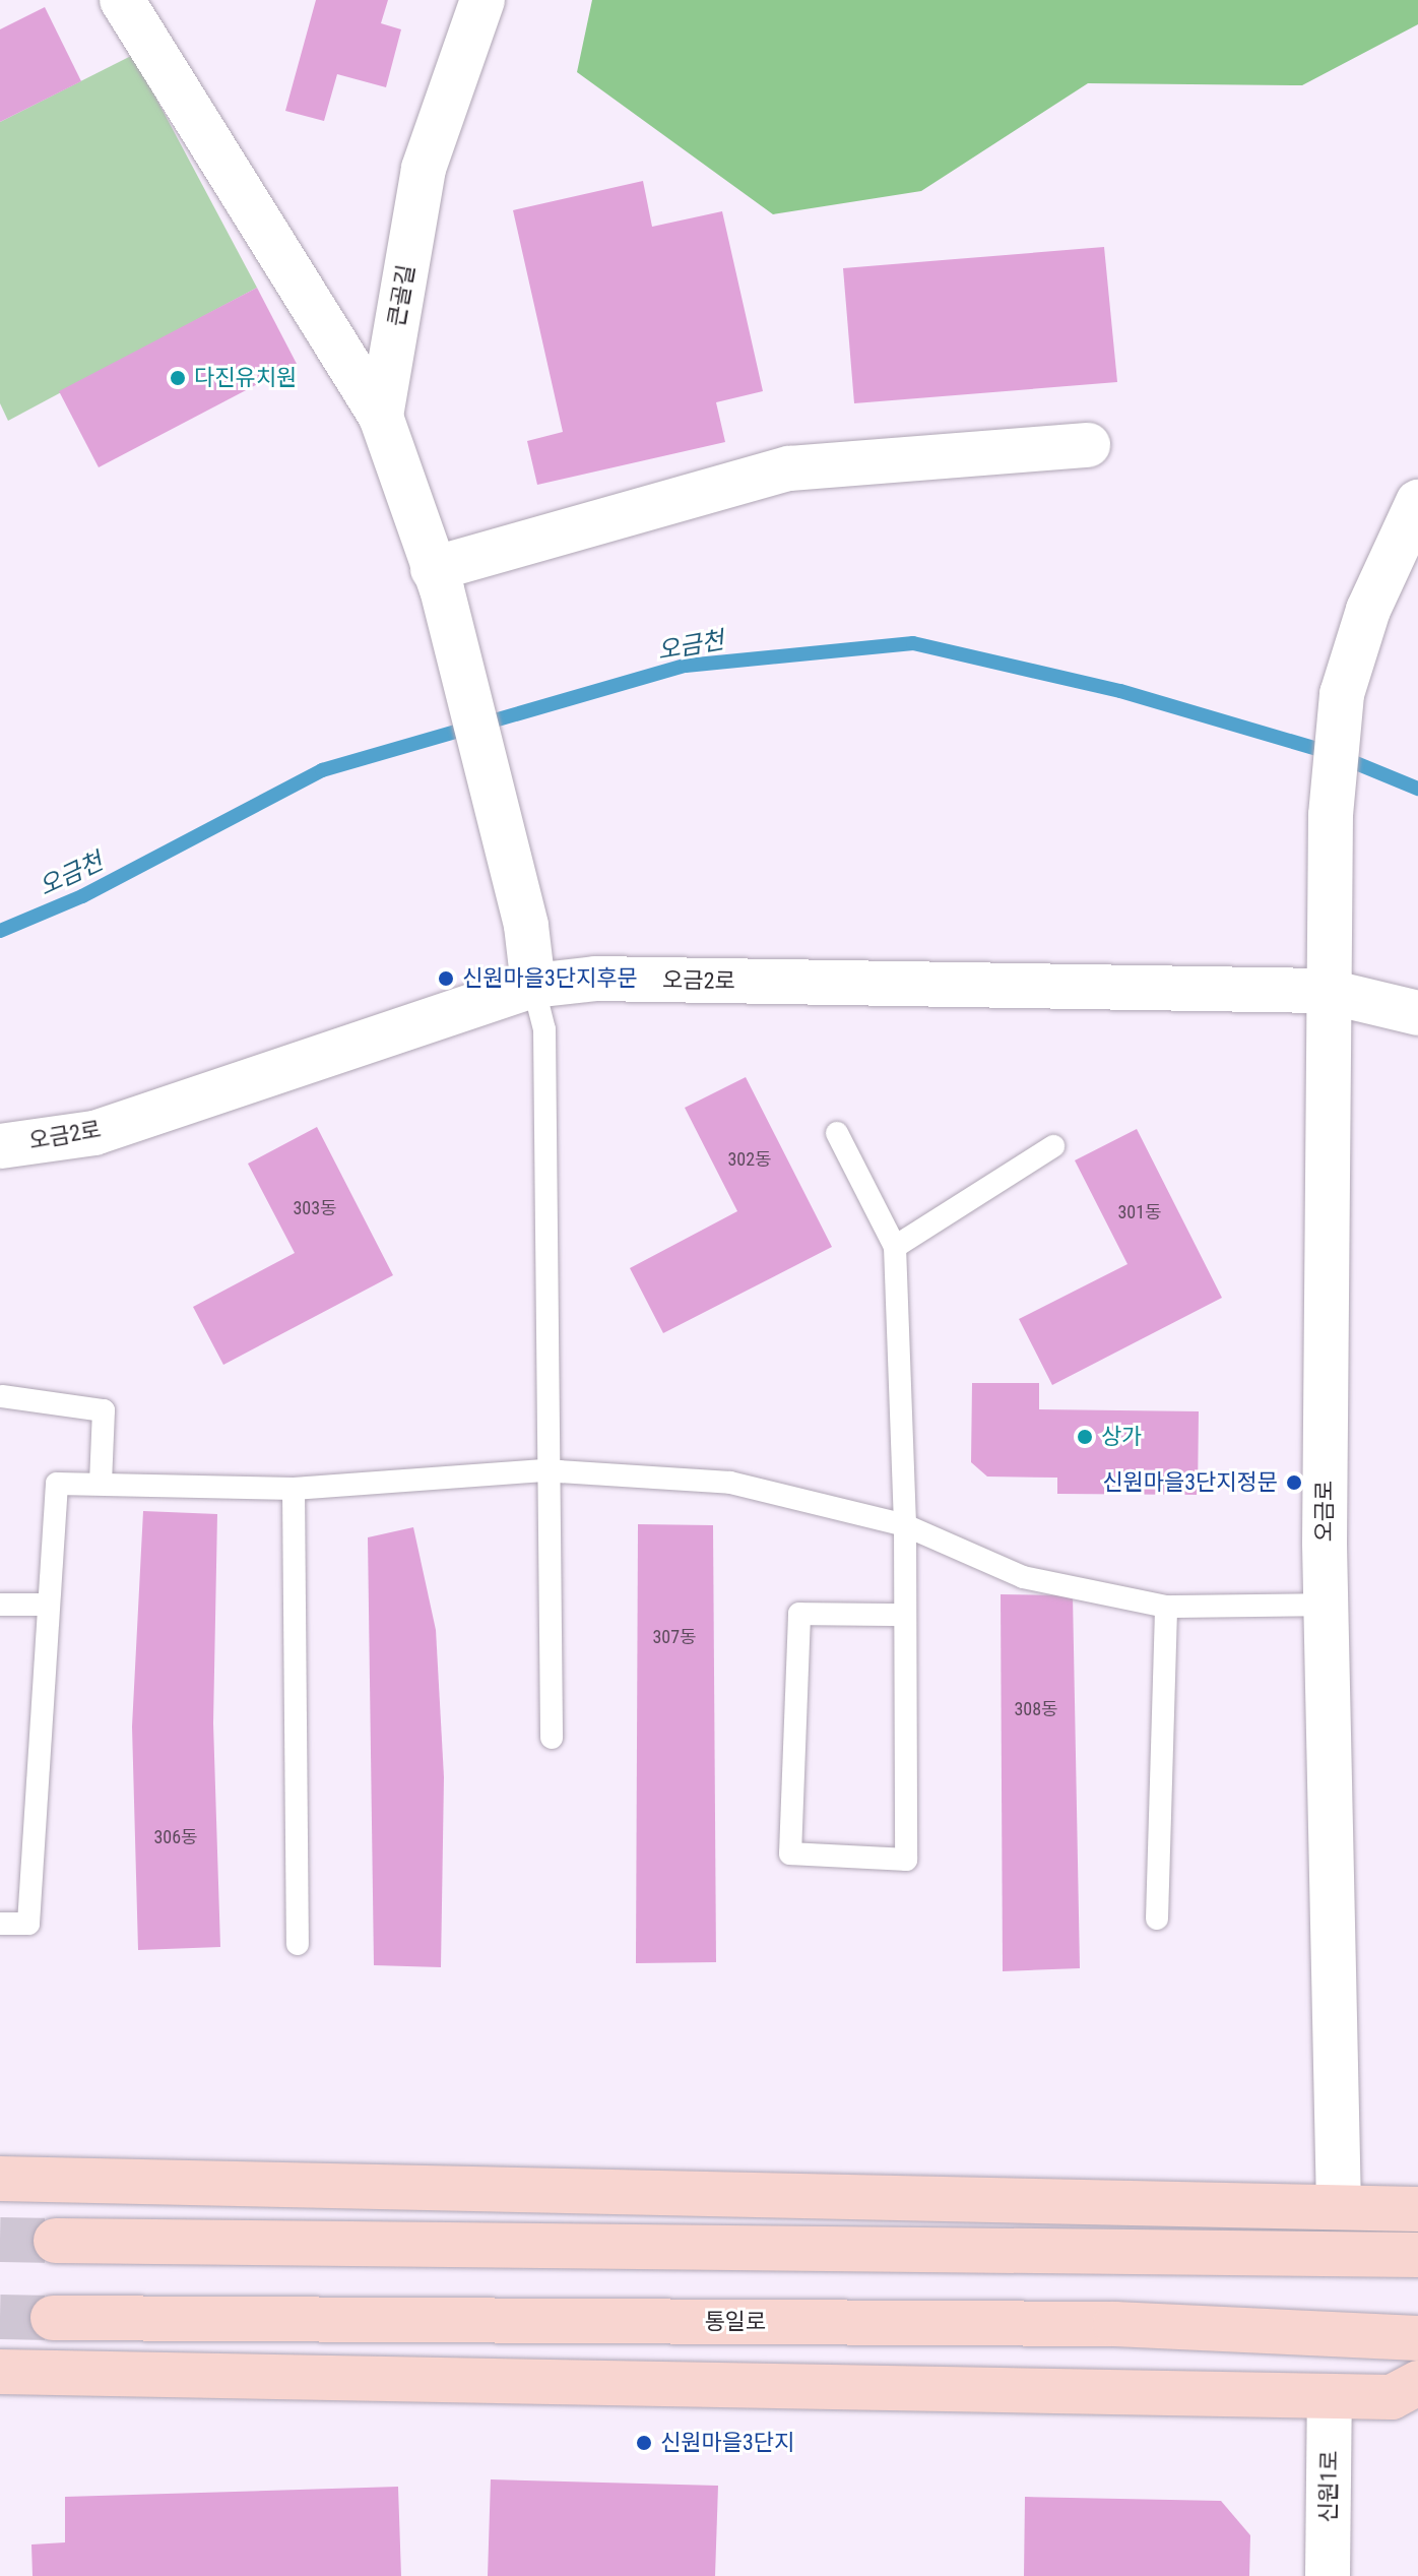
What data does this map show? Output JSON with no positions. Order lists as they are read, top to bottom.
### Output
{
  "streets": {
    "main road": ["통일로"],
    "street": [
      "큰골길",
      "오금2로",
      "오금로",
      "신원1로"
    ]
  },
  "crossings": [
    ["큰골길", "오금2로"],
    ["오금2로", "오금로"]
  ],
  "water": ["오금천"],
  "places": [
    "다진유치원",
    "신원마을3단지후문",
    "상가",
    "신원마을3단지정문",
    "신원마을3단지"
  ],
  "house_numbers": [
    "302동",
    "303동",
    "301동",
    "307동",
    "308동",
    "306동"
  ]
}
